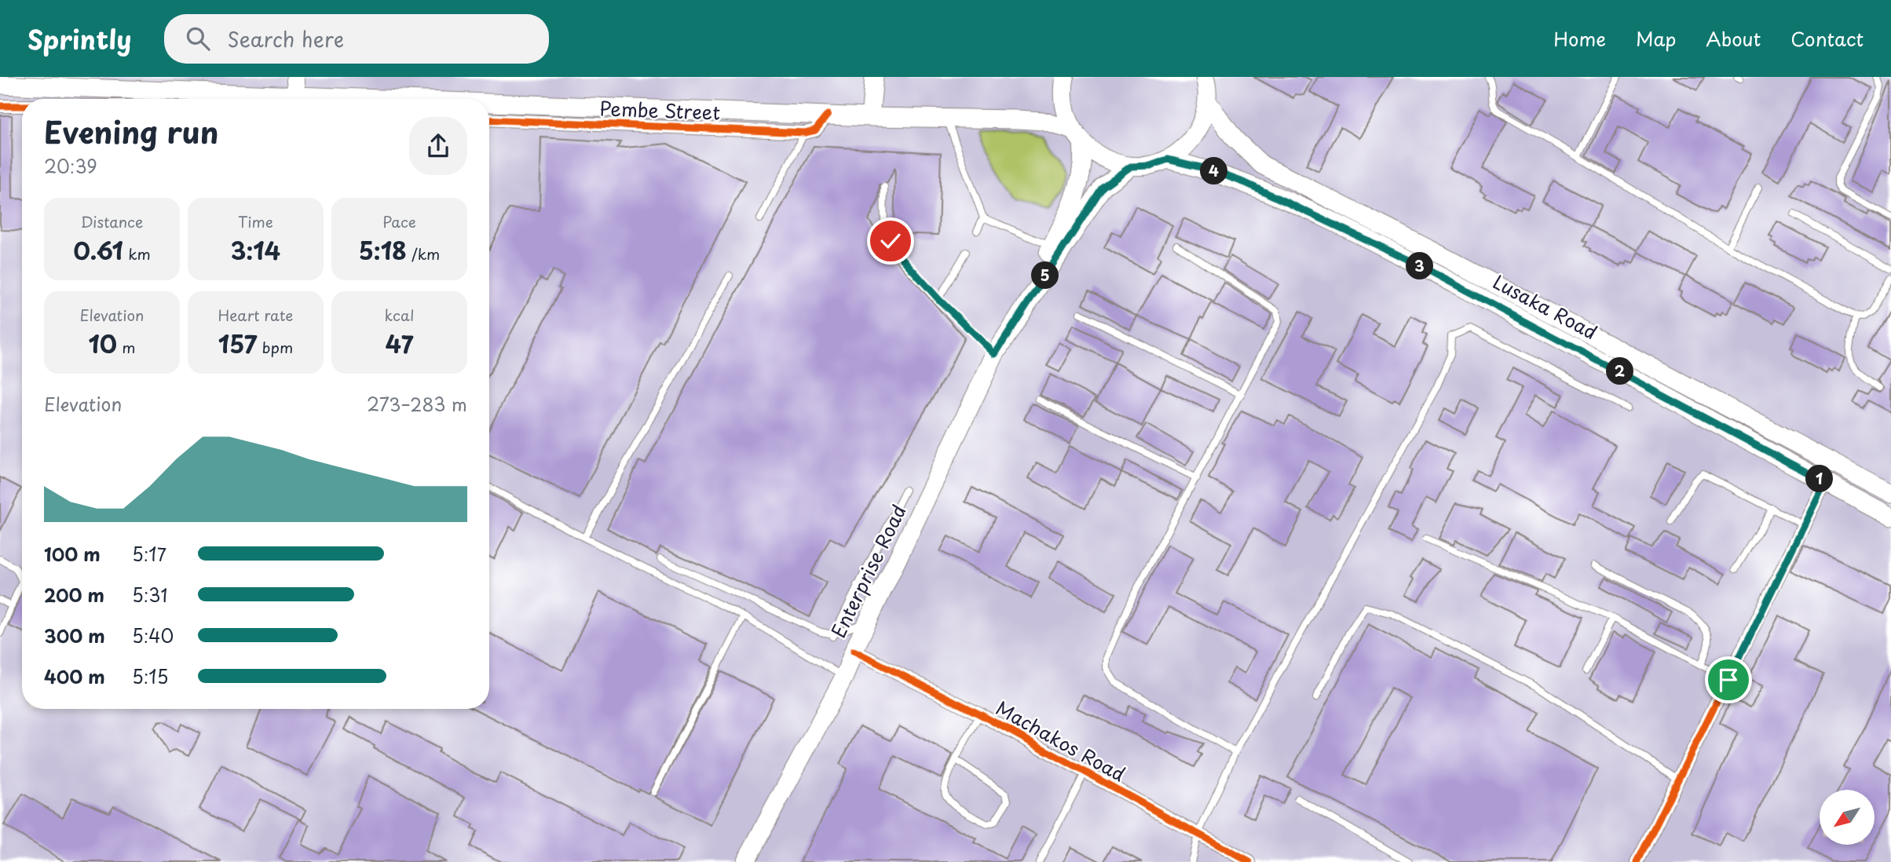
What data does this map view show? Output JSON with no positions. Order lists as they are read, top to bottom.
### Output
{
  "streets": {
    "main road": ["Lusaka Road", "Enterprise Road"],
    "street": ["Pembe Street", "Machakos Road"]
  },
  "crossings": [
    ["Enterprise Road", "Machakos Road"]
  ],
  "north": "bottom left",
  "page": {
    "header": "Sprintly",
    "search": "Search here",
    "nav": [
      "Home",
      "Map",
      "About",
      "Contact"
    ],
    "heading": ["Evening run", "20:39"],
    "pins": [
      "4",
      "3",
      "5",
      "2",
      "1"
    ],
    "stats": [
      ["Distance", "0.61 km"],
      ["Time", "3:14"],
      ["Pace", "5:18 /km"],
      ["Elevation", "10 m"],
      ["Heart rate", "157 bpm"],
      ["kcal", "47"]
    ],
    "chart": ["Elevation", "273–283 m"],
    "list": [
      {
        "name": "100 m",
        "note": "5:17"
      },
      {
        "name": "200 m",
        "note": "5:31"
      },
      {
        "name": "300 m",
        "note": "5:40"
      },
      {
        "name": "400 m",
        "note": "5:15"
      }
    ]
  }
}
